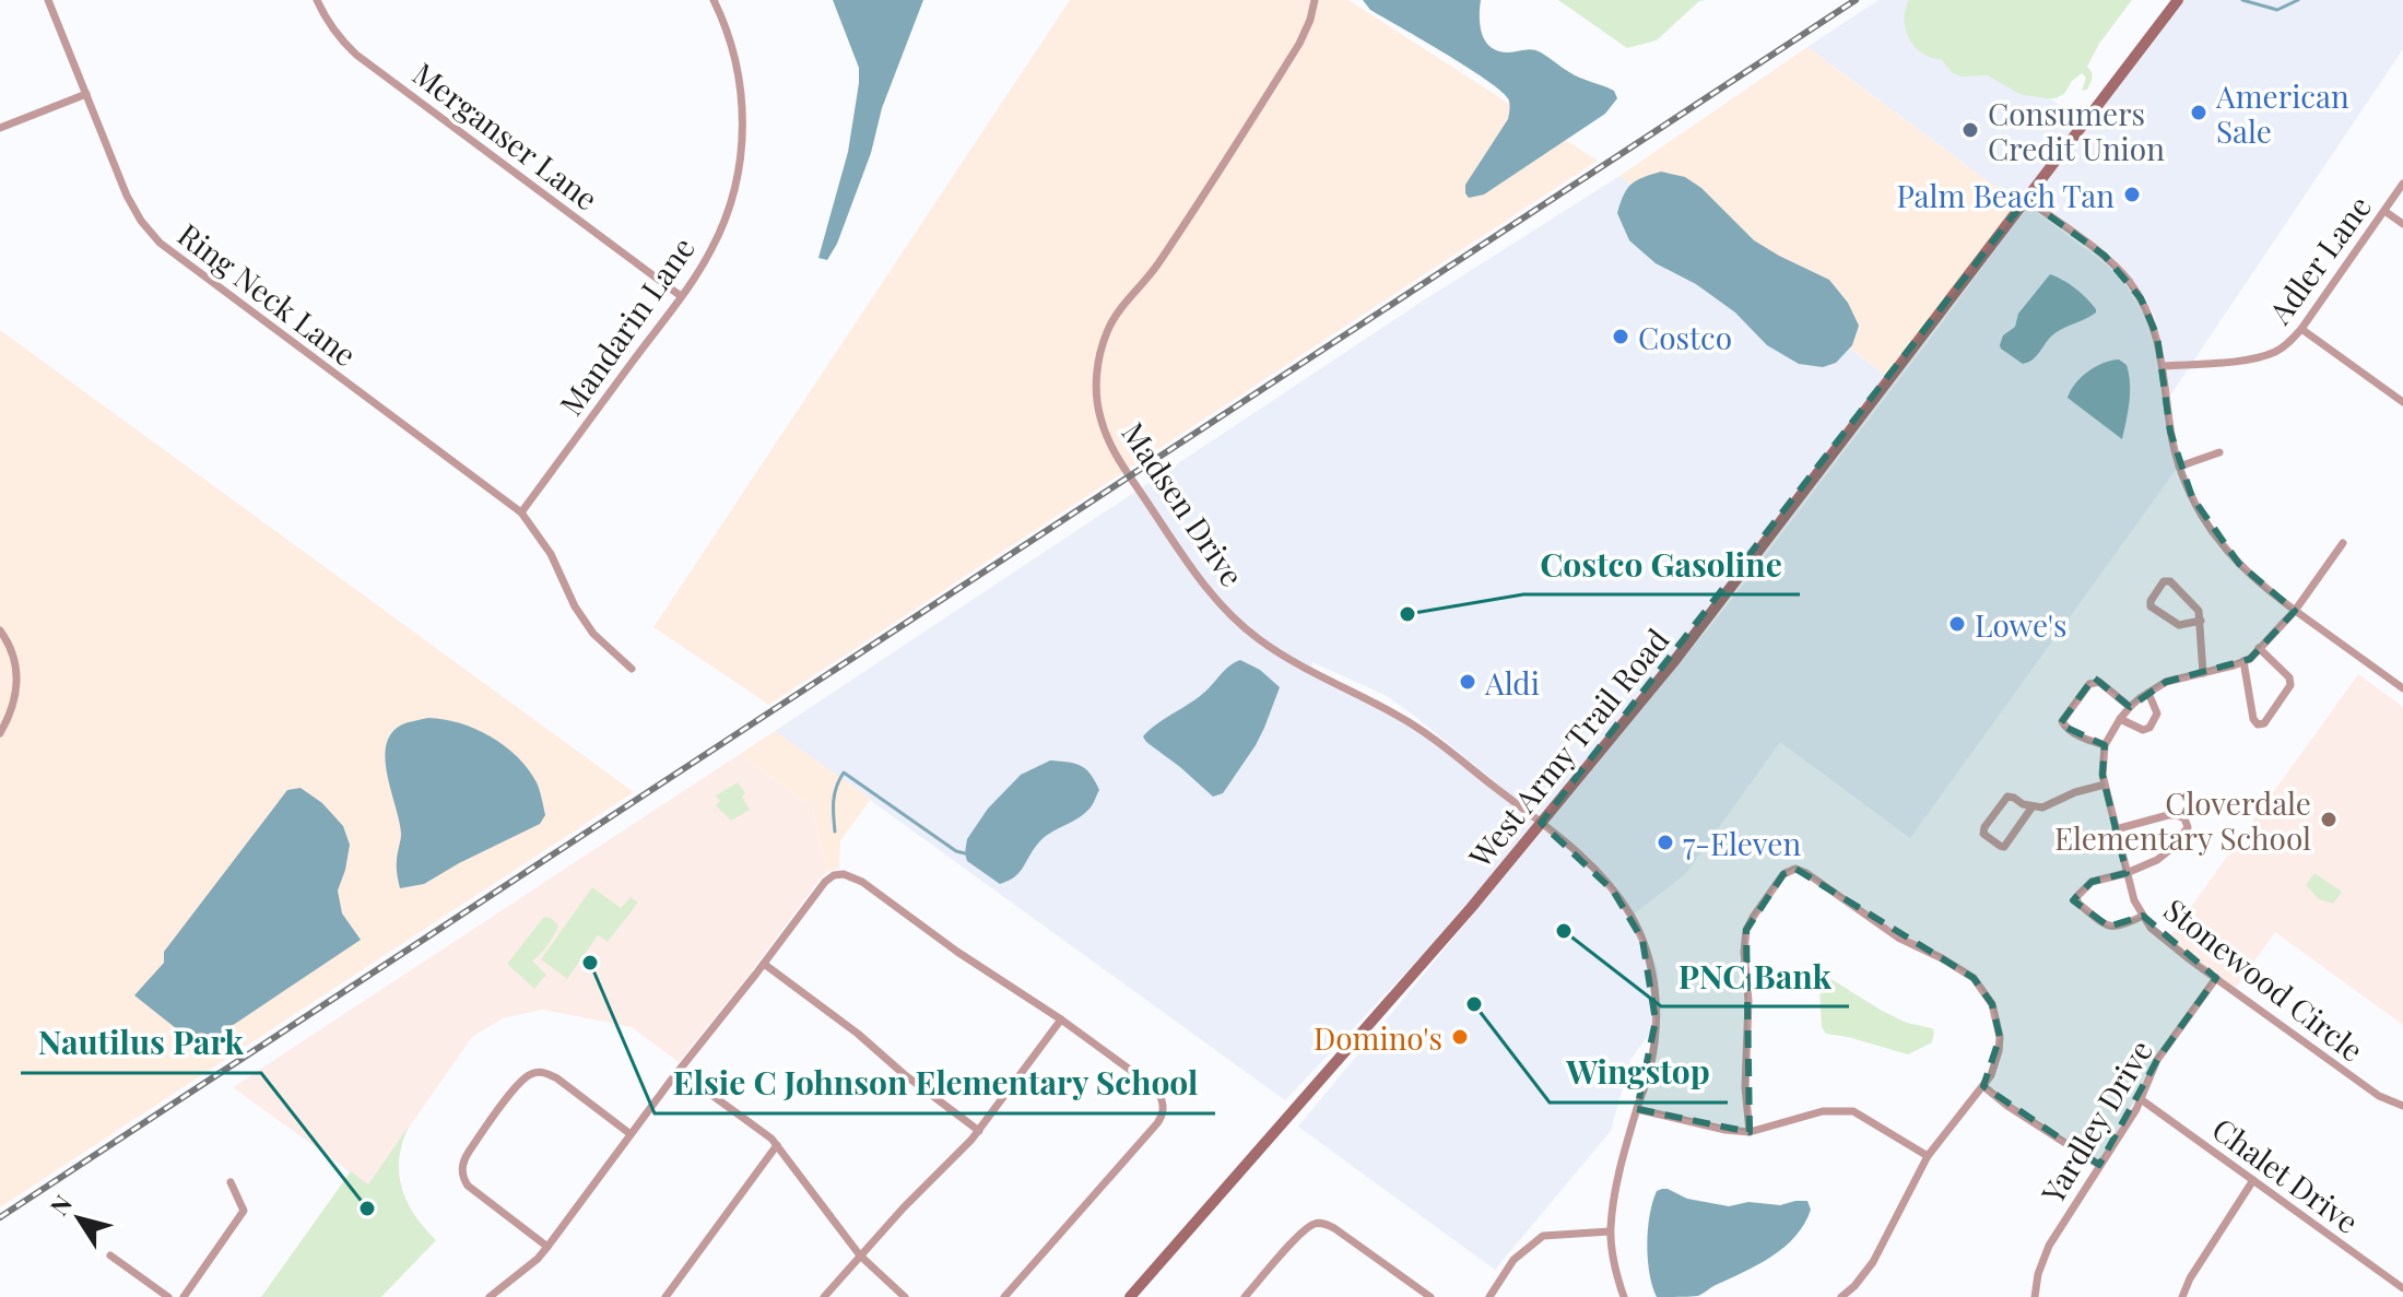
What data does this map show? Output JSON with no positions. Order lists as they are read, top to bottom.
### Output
{
  "streets": {
    "main road": ["West Army Trail Road"],
    "street": [
      "Merganser Lane",
      "Adler Lane",
      "Ring Neck Lane",
      "Mandarin Lane",
      "Madsen Drive",
      "Stonewood Circle",
      "Yardley Drive",
      "Chalet Drive"
    ]
  },
  "crossings": [
    ["Merganser Lane", "Mandarin Lane"],
    ["Ring Neck Lane", "Mandarin Lane"],
    ["Madsen Drive", "West Army Trail Road"],
    ["Stonewood Circle", "Yardley Drive"],
    ["Yardley Drive", "Chalet Drive"]
  ],
  "places": [
    "American Sale",
    "Consumers Credit Union",
    "Palm Beach Tan",
    "Costco",
    "Costco Gasoline",
    "Lowe's",
    "Aldi",
    "Cloverdale Elementary School",
    "7-Eleven",
    "PNC Bank",
    "Elsie C Johnson Elementary School",
    "Wingstop",
    "Domino's",
    "Nautilus Park"
  ],
  "north": "top left"
}
